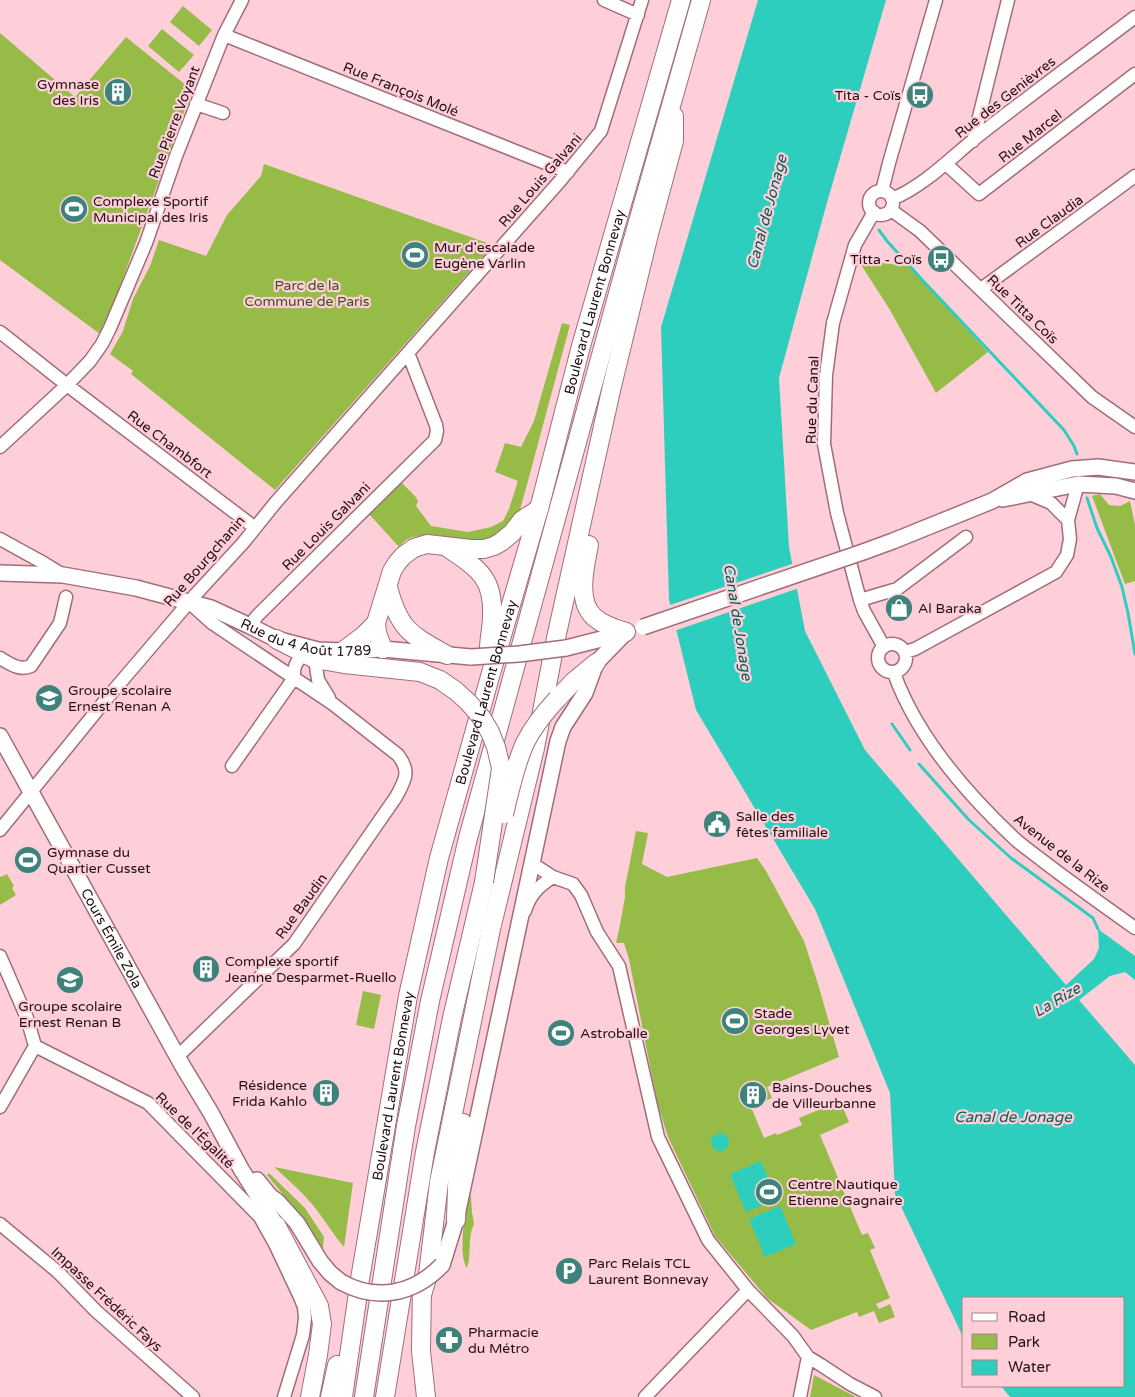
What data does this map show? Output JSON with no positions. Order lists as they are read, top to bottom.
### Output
{
  "streets": {
    "highway": ["Boulevard Laurent Bonnevay"],
    "main road": ["Rue du 4 Août 1789", "Cours Émile Zola"],
    "street": [
      "Rue François Molé",
      "Rue des Genièvres",
      "Rue Pierre Voyant",
      "Rue Marcel",
      "Rue Louis Galvani",
      "Rue Claudia",
      "Rue Titta Coïs",
      "Rue du Canal",
      "Rue Chambfort",
      "Rue Bourgchanin",
      "Avenue de la Rize",
      "Rue Baudin",
      "Rue de l'Égalité",
      "Impasse Frédéric Fays"
    ]
  },
  "crossings": [
    ["Rue François Molé", "Rue Pierre Voyant"],
    ["Rue François Molé", "Rue Louis Galvani"],
    ["Rue des Genièvres", "Rue Marcel"],
    ["Rue des Genièvres", "Rue Titta Coïs"],
    ["Rue des Genièvres", "Rue du Canal"],
    ["Rue Pierre Voyant", "Rue Chambfort"],
    ["Rue Louis Galvani", "Rue Bourgchanin"],
    ["Rue Louis Galvani", "Rue du 4 Août 1789"],
    ["Rue Claudia", "Rue Titta Coïs"],
    ["Rue Titta Coïs", "Rue du Canal"],
    ["Rue du Canal", "Avenue de la Rize"],
    ["Rue Chambfort", "Rue Bourgchanin"],
    ["Rue Bourgchanin", "Rue du 4 Août 1789"],
    ["Rue Bourgchanin", "Cours Émile Zola"],
    ["Rue Baudin", "Cours Émile Zola"]
  ],
  "water": ["Canal de Jonage", "La Rize"],
  "parks": ["Parc de la Commune de Paris"],
  "places": {
    "building": [
      "Gymnase des Iris",
      "Complexe sportif Jeanne Desparmet-Ruello",
      "Résidence Frida Kahlo",
      "Bains-Douches de Villeurbanne"
    ],
    "bus stop": ["Tita - Coïs", "Titta - Coïs"],
    "sports": [
      "Complexe Sportif Municipal des Iris",
      "Mur d'escalade Eugène Varlin",
      "Gymnase du Quartier Cusset",
      "Stade Georges Lyvet",
      "Astroballe",
      "Centre Nautique Etienne Gagnaire"
    ],
    "shop": ["Al Baraka"],
    "school or university": ["Groupe scolaire Ernest Renan A", "Groupe scolaire Ernest Renan B"],
    "public building": ["Salle des fêtes familiale"],
    "parking": ["Parc Relais TCL Laurent Bonnevay"],
    "pharmacy": ["Pharmacie du Métro"]
  },
  "legend": ["Road", "Park", "Water"]
}
